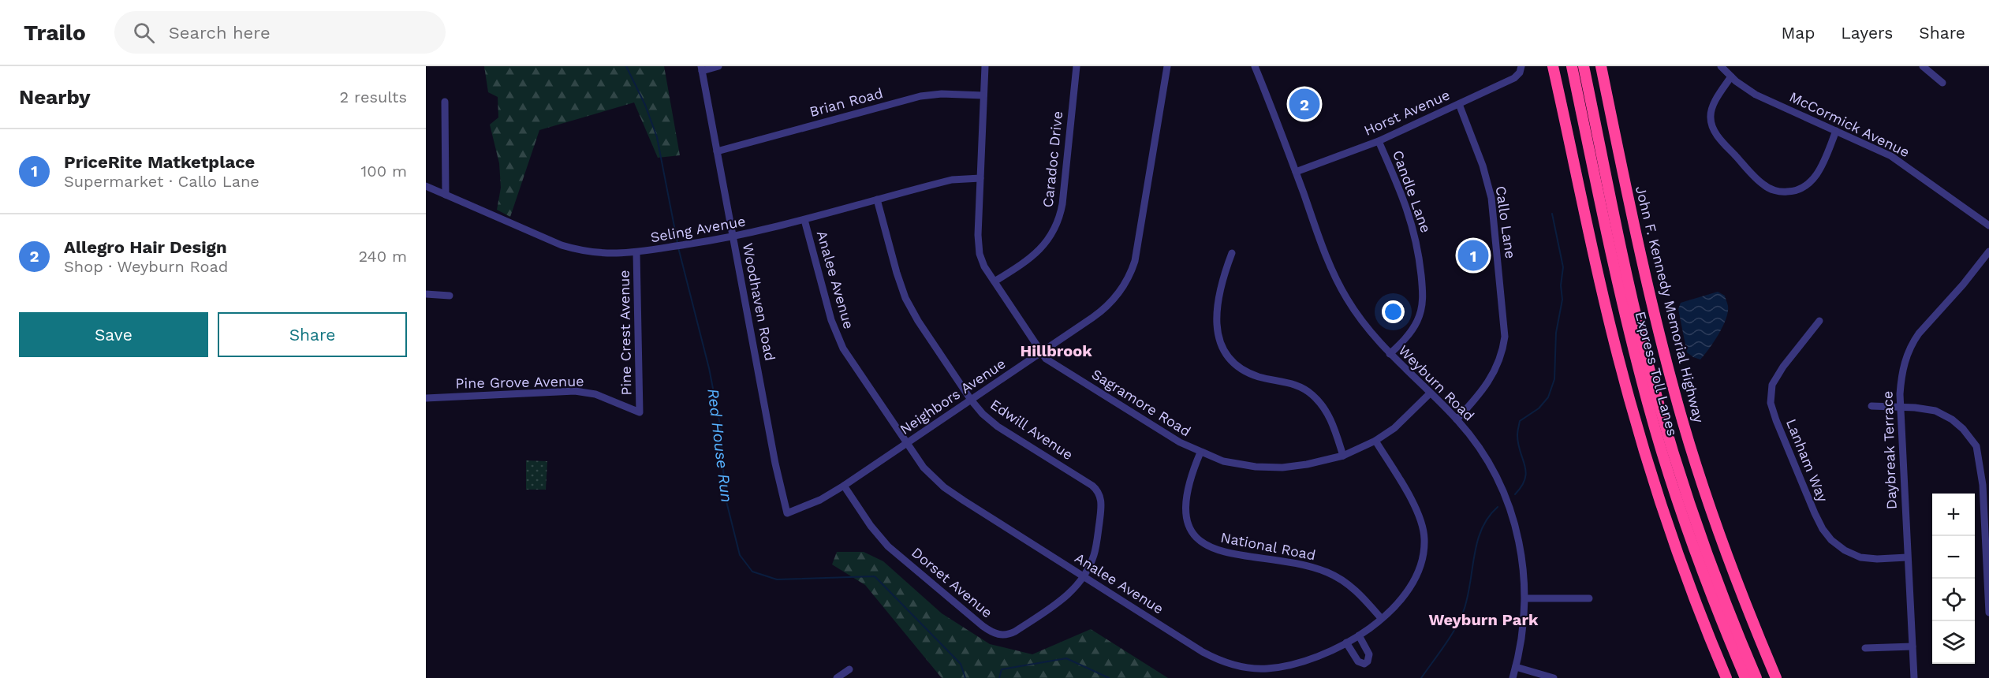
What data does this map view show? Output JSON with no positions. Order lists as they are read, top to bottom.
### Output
{
  "streets": {
    "highway": ["John F. Kennedy Memorial Highway", "Express Toll Lanes"],
    "street": [
      "Brian Road",
      "Horst Avenue",
      "McCormick Avenue",
      "Caradoc Drive",
      "Candle Lane",
      "Callo Lane",
      "Seling Avenue",
      "Analee Avenue",
      "Woodhaven Road",
      "Pine Crest Avenue",
      "Pine Grove Avenue",
      "Weyburn Road",
      "Neighbors Avenue",
      "Sagramore Road",
      "Edwill Avenue",
      "Daybreak Terrace",
      "Lanham Way",
      "National Road",
      "Dorset Avenue"
    ]
  },
  "crossings": [
    ["Brian Road", "Woodhaven Road"],
    ["Brian Road", "Sagramore Road"],
    ["Horst Avenue", "Candle Lane"],
    ["Horst Avenue", "Callo Lane"],
    ["Horst Avenue", "Weyburn Road"],
    ["Caradoc Drive", "Sagramore Road"],
    ["Candle Lane", "Weyburn Road"],
    ["Callo Lane", "Weyburn Road"],
    ["Seling Avenue", "Analee Avenue"],
    ["Seling Avenue", "Woodhaven Road"],
    ["Seling Avenue", "Pine Crest Avenue"],
    ["Seling Avenue", "Sagramore Road"],
    ["Seling Avenue", "Edwill Avenue"],
    ["Analee Avenue", "Neighbors Avenue"],
    ["Analee Avenue", "Sagramore Road"],
    ["Analee Avenue", "Edwill Avenue"],
    ["Analee Avenue", "National Road"],
    ["Analee Avenue", "Dorset Avenue"],
    ["Woodhaven Road", "Neighbors Avenue"],
    ["Pine Crest Avenue", "Pine Grove Avenue"],
    ["Weyburn Road", "Sagramore Road"],
    ["Neighbors Avenue", "Sagramore Road"],
    ["Neighbors Avenue", "Edwill Avenue"],
    ["Neighbors Avenue", "Dorset Avenue"],
    ["Sagramore Road", "National Road"],
    ["Edwill Avenue", "Dorset Avenue"],
    ["Daybreak Terrace", "Lanham Way"]
  ],
  "districts": ["Hillbrook", "Weyburn Park"],
  "water": ["Red House Run"],
  "page": {
    "header": "Trailo",
    "search": "Search here",
    "nav": ["Map", "Layers", "Share"],
    "heading": ["Nearby", "2 results"],
    "pins": ["2", "1"],
    "list": [
      {
        "mark": "1",
        "name": "PriceRite Matketplace",
        "note": "Supermarket · Callo Lane",
        "value": "100 m"
      },
      {
        "mark": "2",
        "name": "Allegro Hair Design",
        "note": "Shop · Weyburn Road",
        "value": "240 m"
      }
    ],
    "buttons": ["Save", "Share"],
    "map_buttons": ["+", "−"]
  }
}
